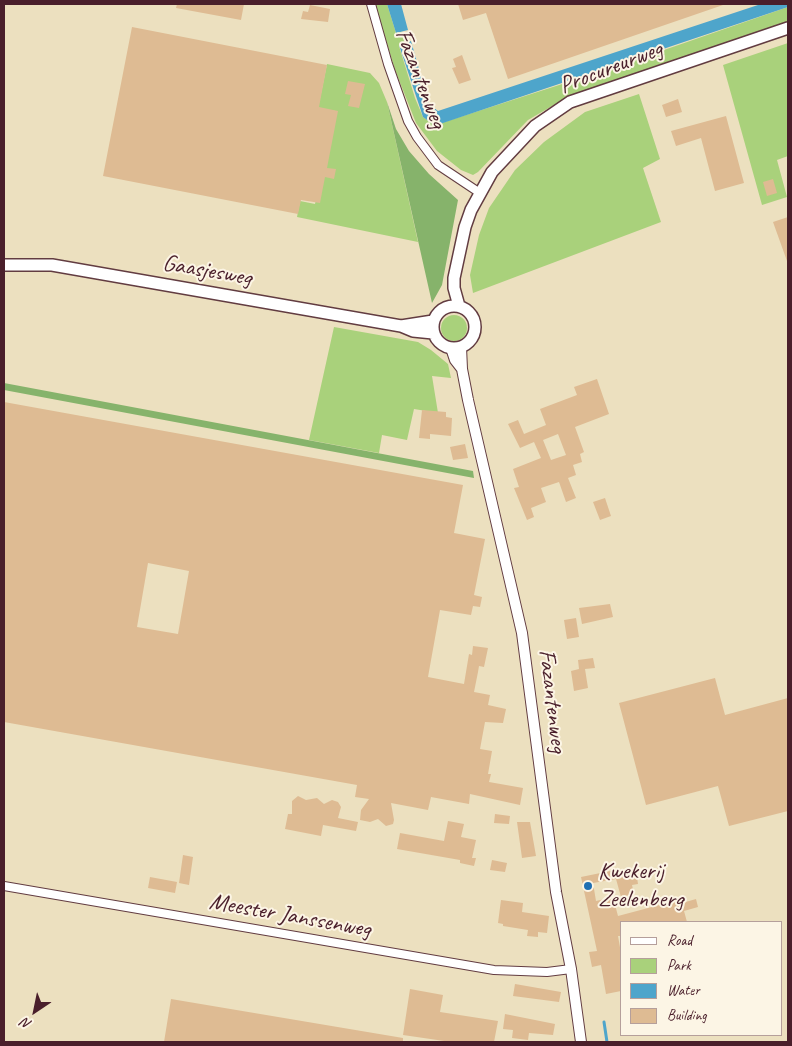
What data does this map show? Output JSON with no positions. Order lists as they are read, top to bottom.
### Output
{
  "streets": {
    "main road": ["Procureurweg", "Gaasjesweg"],
    "street": ["Fazantenweg", "Meester Janssenweg"]
  },
  "crossings": [
    ["Procureurweg", "Fazantenweg"],
    ["Fazantenweg", "Gaasjesweg"],
    ["Fazantenweg", "Meester Janssenweg"]
  ],
  "places": ["Kwekerij Zeelenberg"],
  "legend": [
    "Road",
    "Park",
    "Water",
    "Building"
  ],
  "north": "bottom left"
}
